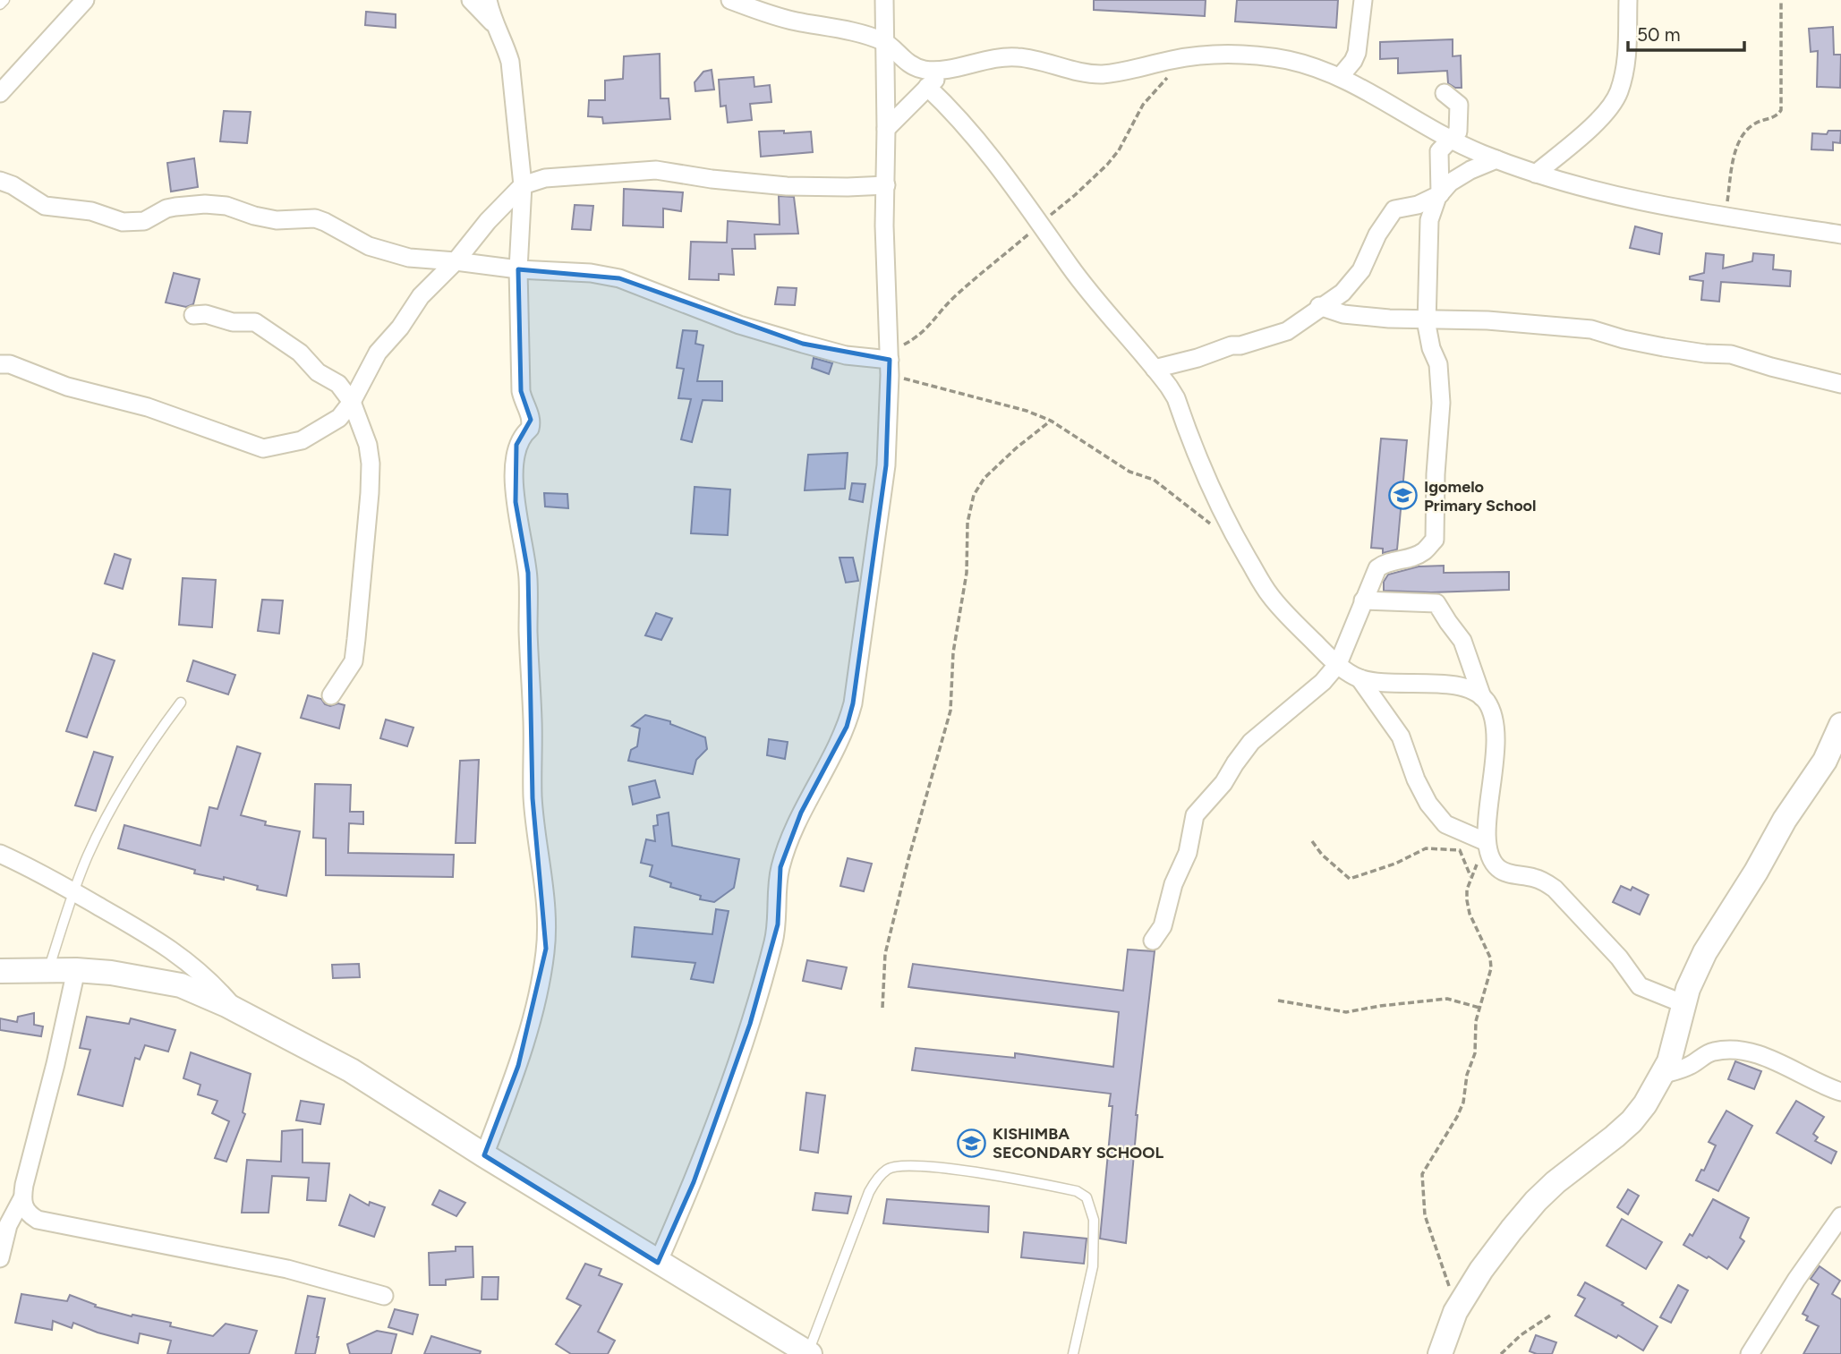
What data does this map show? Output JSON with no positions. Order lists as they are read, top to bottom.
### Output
{
  "places": {
    "school or university": ["Igomelo Primary School", "KISHIMBA SECONDARY SCHOOL"]
  },
  "scale_bar": "50 m"
}
